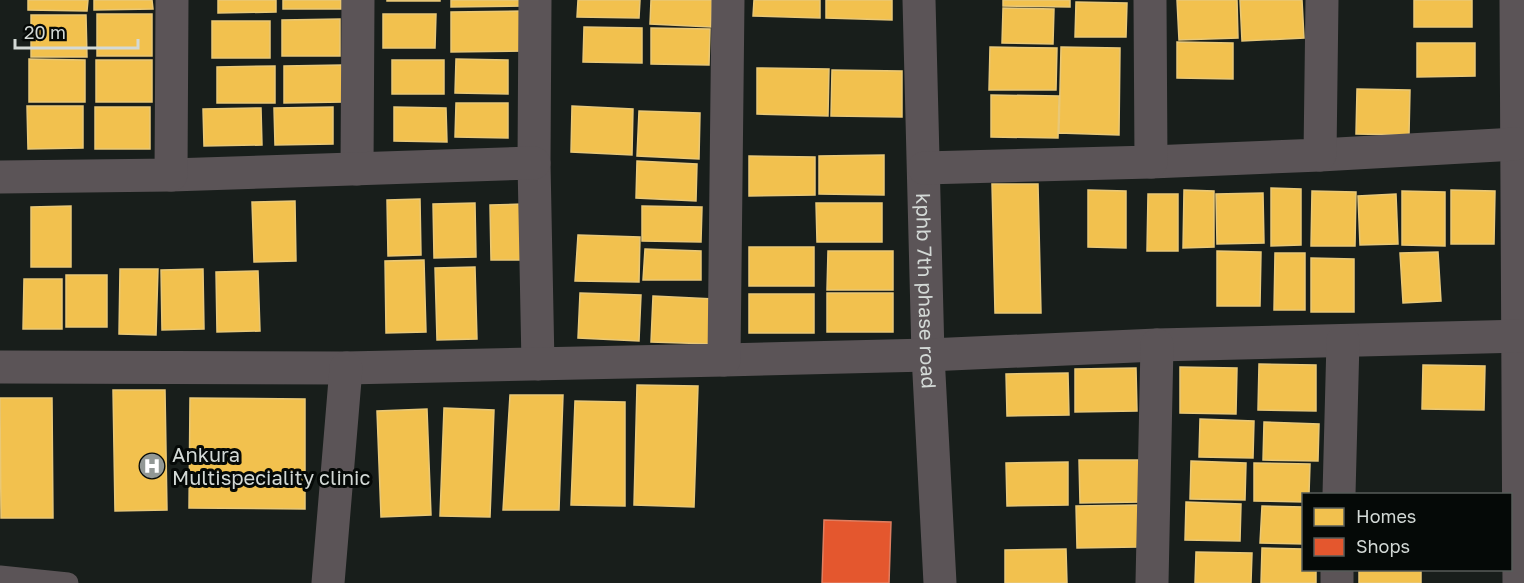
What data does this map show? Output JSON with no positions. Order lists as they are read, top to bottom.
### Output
{
  "streets": {
    "street": ["kphb 7th phase road"]
  },
  "places": {
    "hospital": ["Ankura Multispeciality clinic"]
  },
  "legend": ["Homes", "Shops"],
  "scale_bar": "20 m"
}
